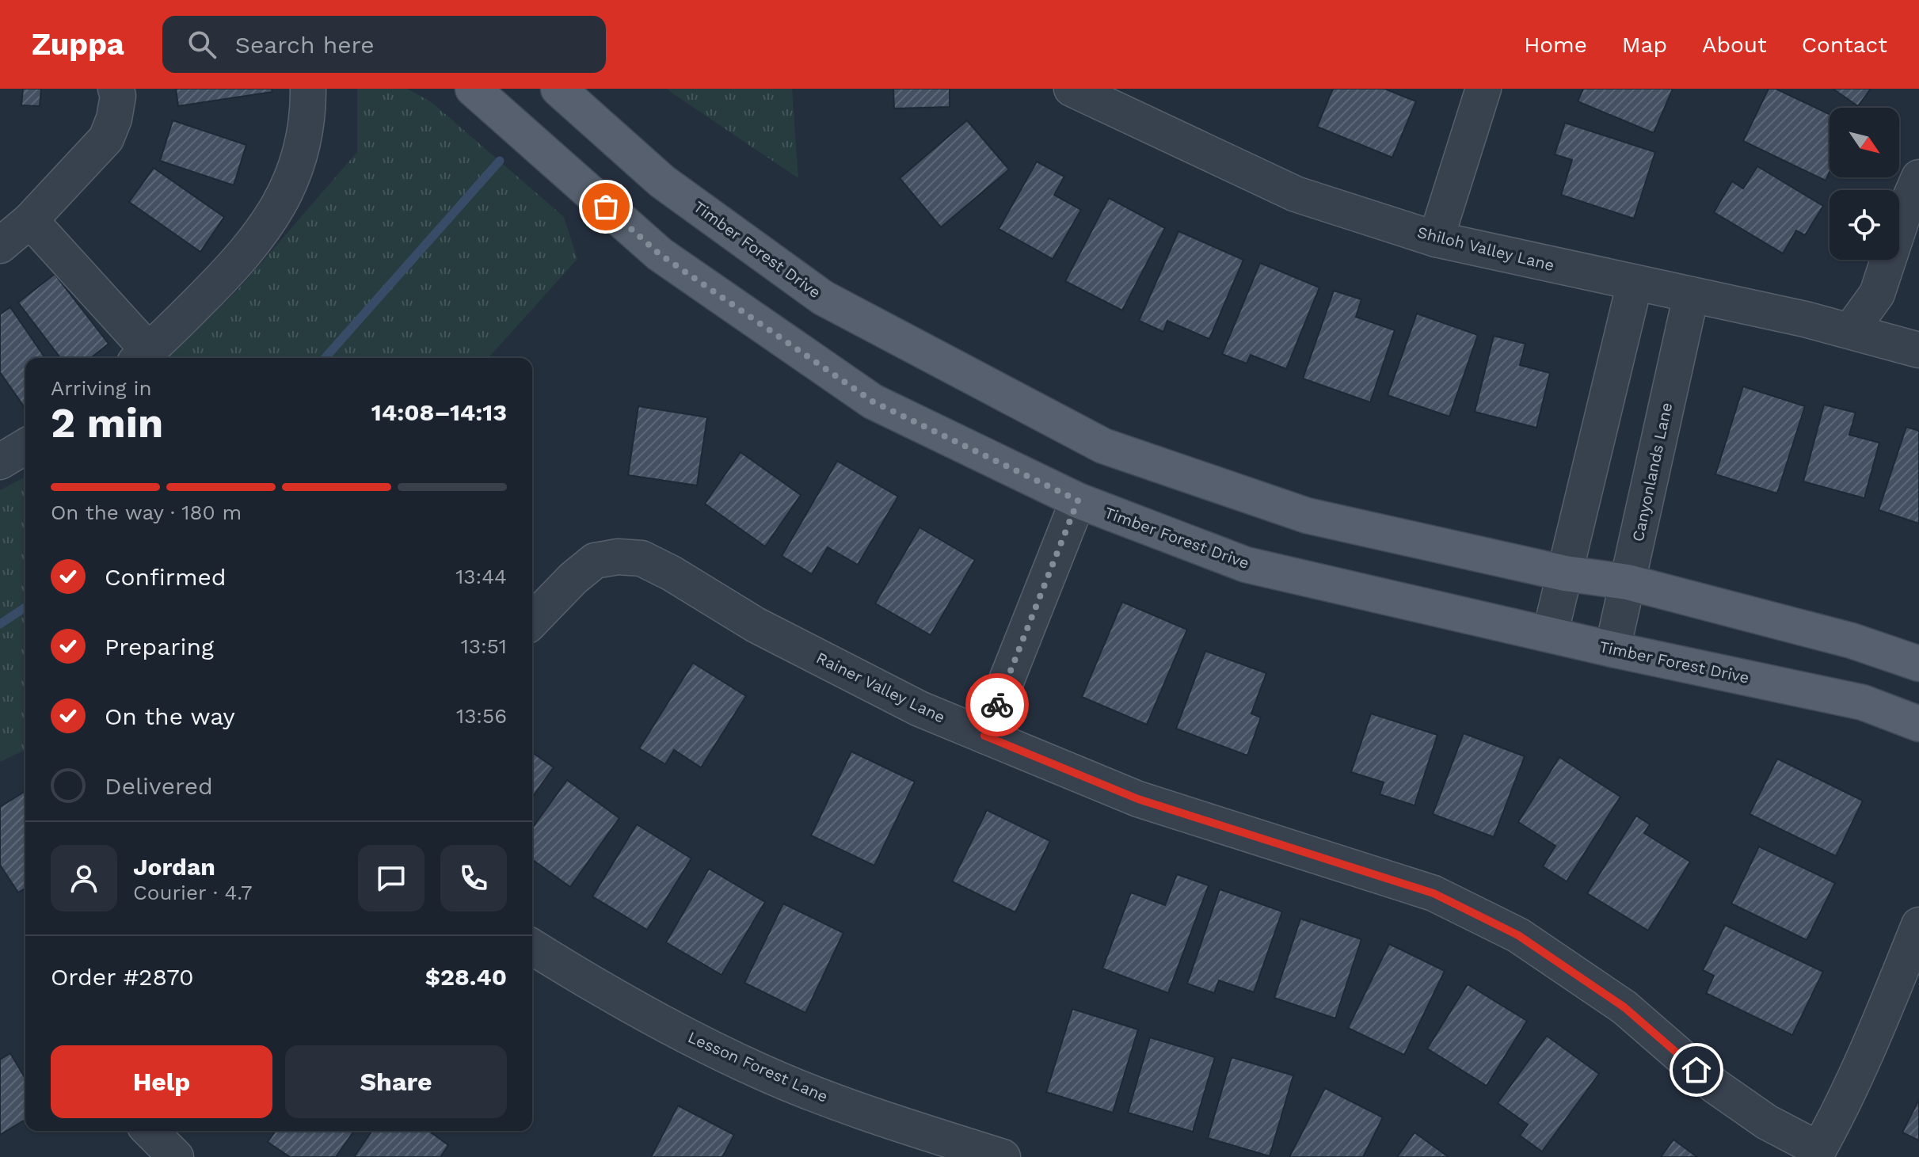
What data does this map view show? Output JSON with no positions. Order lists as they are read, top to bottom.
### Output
{
  "streets": {
    "main road": ["Timber Forest Drive"],
    "street": [
      "Shiloh Valley Lane",
      "Canyonlands Lane",
      "Rainer Valley Lane",
      "Lesson Forest Lane"
    ]
  },
  "crossings": [
    ["Shiloh Valley Lane", "Canyonlands Lane"],
    ["Timber Forest Drive", "Canyonlands Lane"]
  ],
  "north": "bottom right",
  "page": {
    "header": "Zuppa",
    "search": "Search here",
    "nav": [
      "Home",
      "Map",
      "About",
      "Contact"
    ],
    "heading": ["2 min", "Arriving in", "14:08–14:13"],
    "panel": [
      "Jordan",
      "Courier · 4.7",
      "Order #2870",
      "$28.40"
    ],
    "bar": "On the way · 180 m",
    "list": [
      ["Confirmed", "13:44"],
      ["Preparing", "13:51"],
      ["On the way", "13:56"],
      "Delivered"
    ],
    "buttons": ["Help", "Share"]
  }
}
